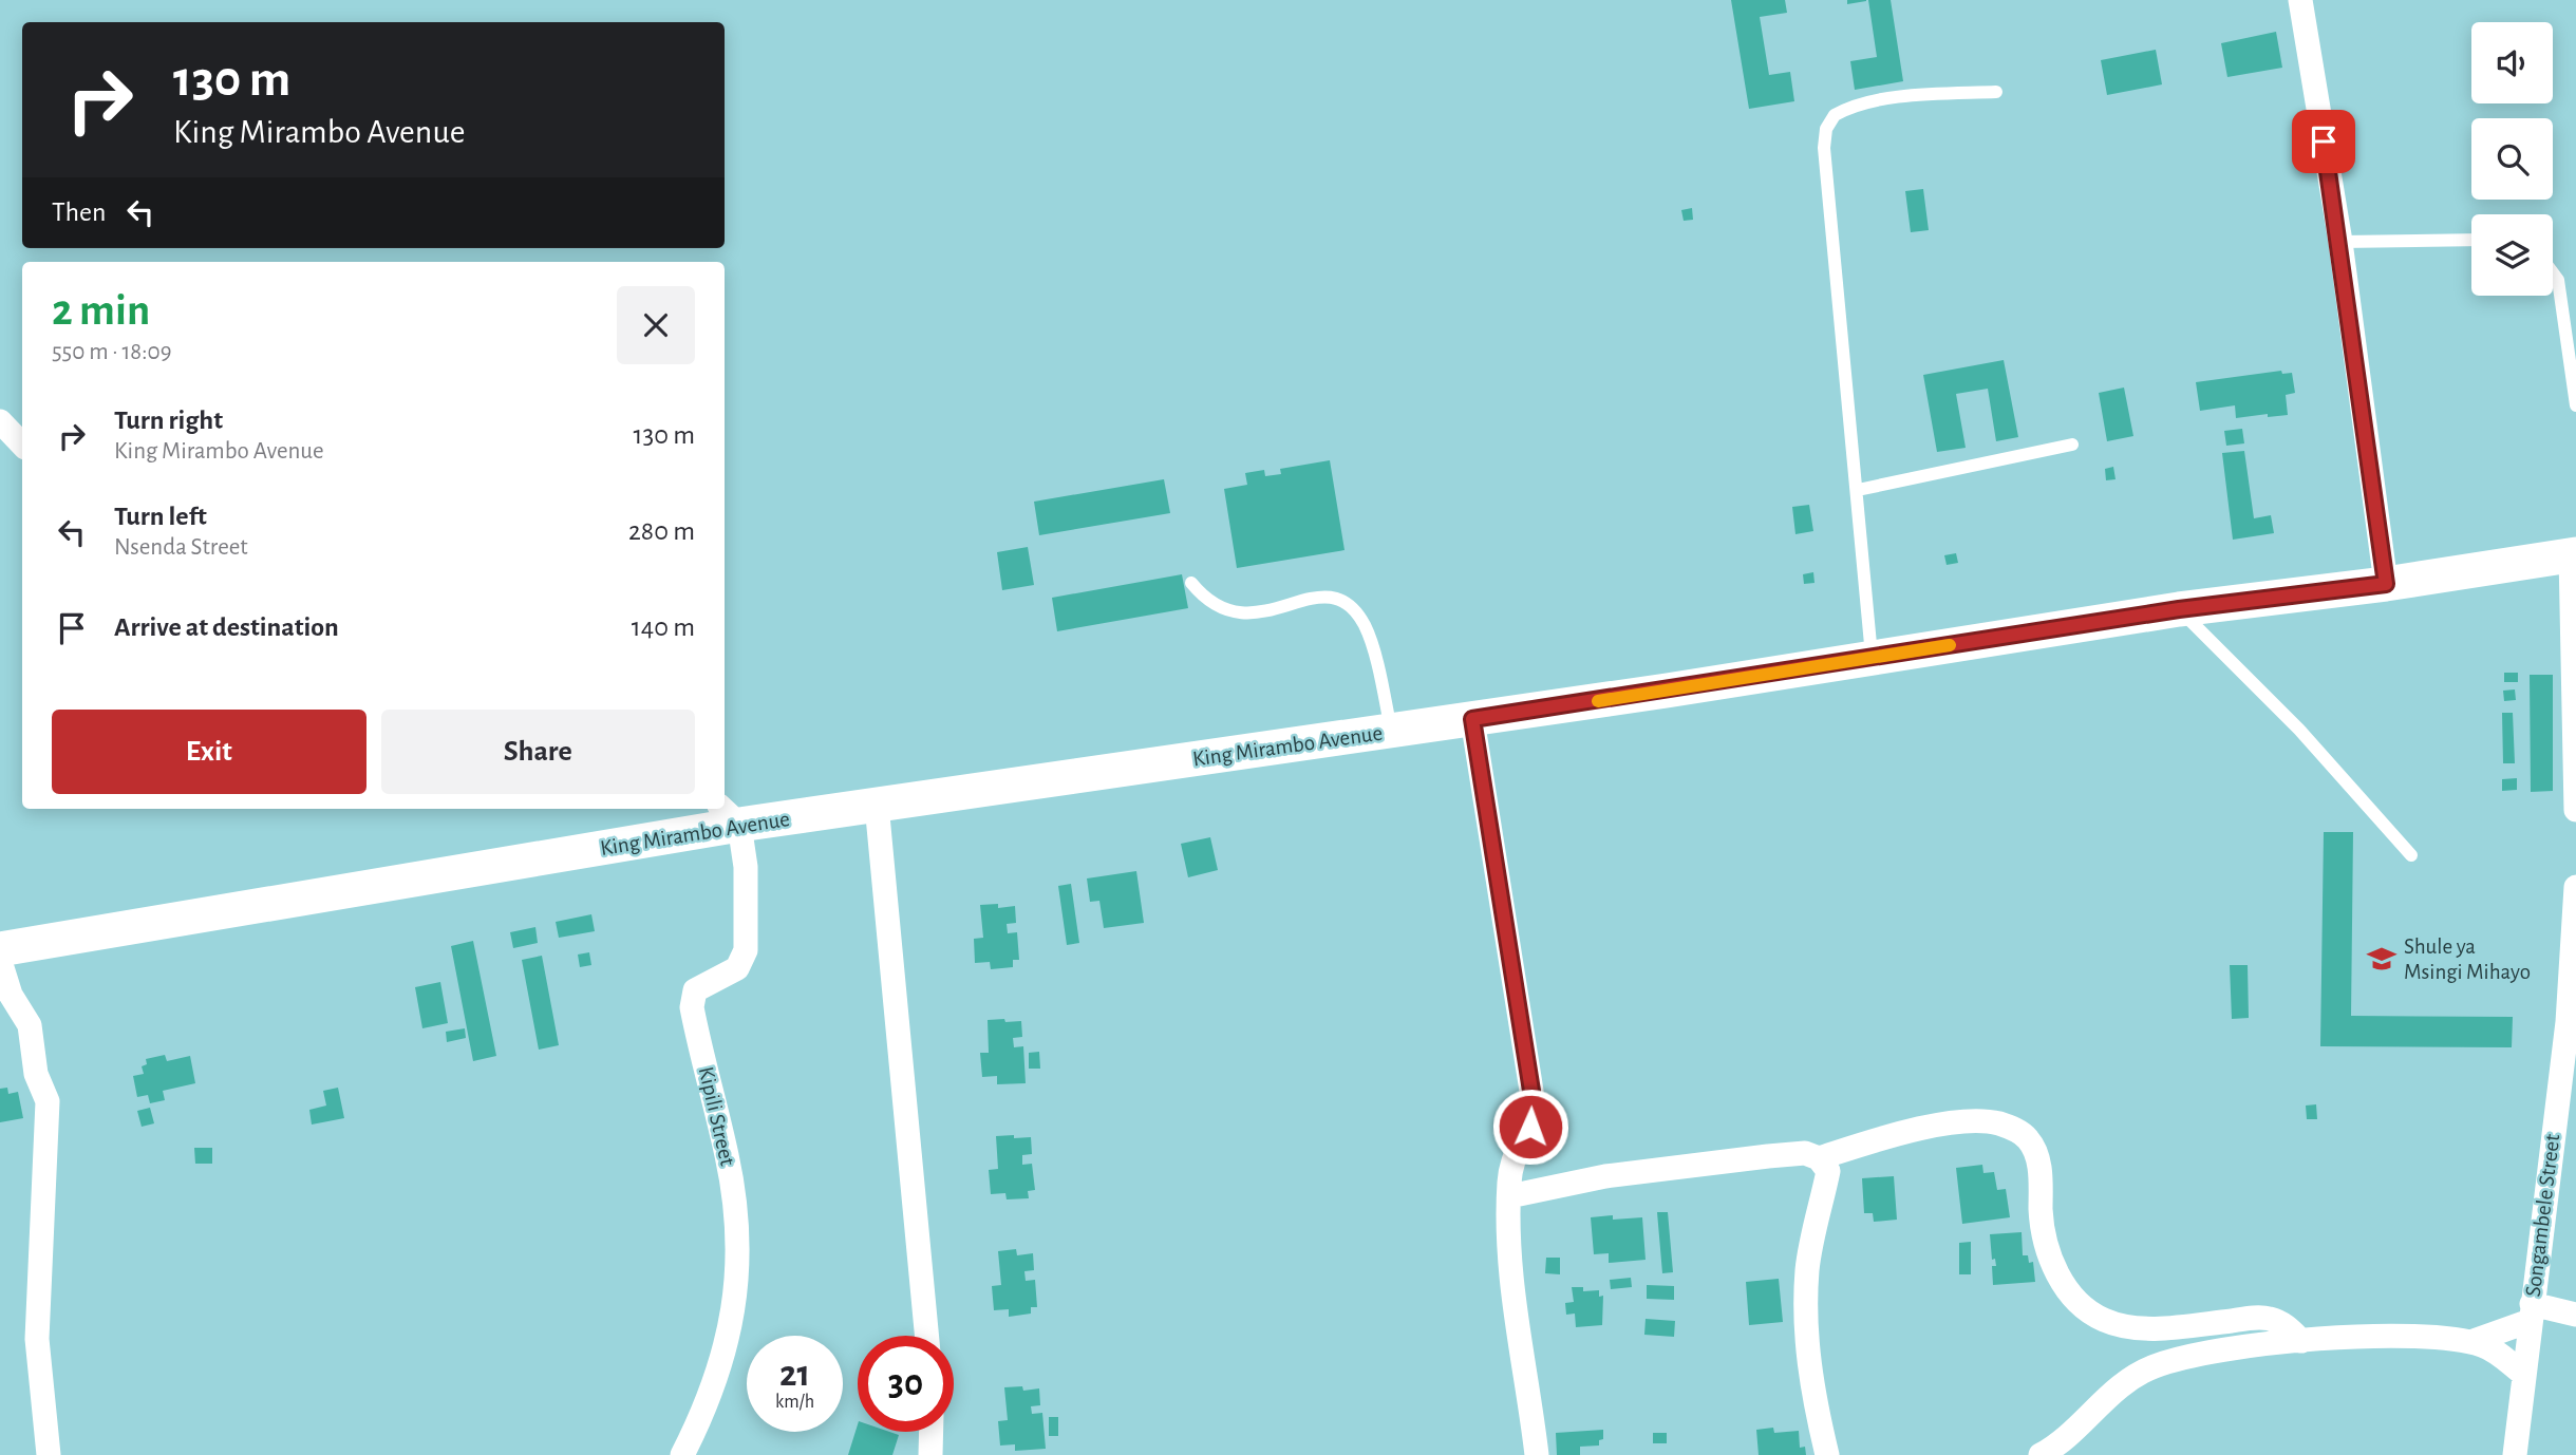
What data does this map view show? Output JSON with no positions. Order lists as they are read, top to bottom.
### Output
{
  "streets": {
    "main road": ["King Mirambo Avenue"],
    "street": ["Kipili Street", "Songambele Street"]
  },
  "crossings": [
    ["King Mirambo Avenue", "Kipili Street"]
  ],
  "places": {
    "school or university": ["Shule ya Msingi Mihayo"]
  },
  "page": {
    "turn": ["130 m", "King Mirambo Avenue"],
    "then": "Then",
    "heading": ["2 min", "550 m · 18:09"],
    "list": [
      {
        "name": "Turn right",
        "note": "King Mirambo Avenue",
        "value": "130 m"
      },
      {
        "name": "Turn left",
        "note": "Nsenda Street",
        "value": "280 m"
      },
      {
        "name": "Arrive at destination",
        "value": "140 m"
      }
    ],
    "buttons": ["Exit", "Share"],
    "speed": "21 km/h",
    "limit": "30"
  }
}
